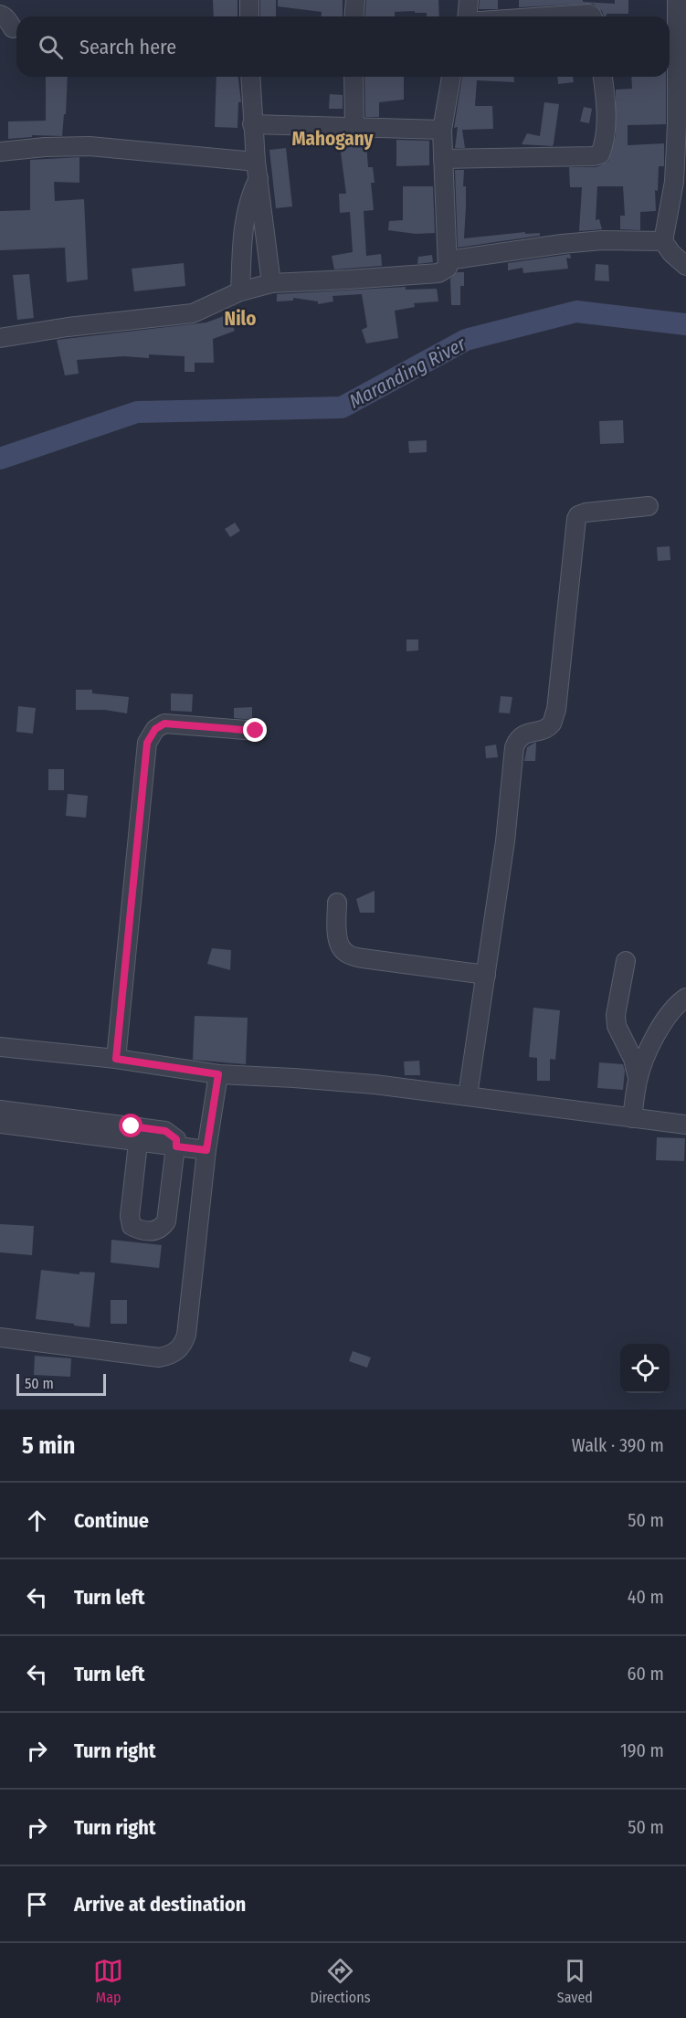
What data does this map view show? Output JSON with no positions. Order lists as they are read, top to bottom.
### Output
{
  "districts": ["Mahogany", "Nilo"],
  "water": ["Maranding River"],
  "scale_bar": "50 m",
  "page": {
    "search": "Search here",
    "scale": "50 m",
    "heading": ["5 min", "Walk · 390 m"],
    "list": [
      ["Continue", "50 m"],
      ["Turn left", "40 m"],
      ["Turn left", "60 m"],
      ["Turn right", "190 m"],
      ["Turn right", "50 m"],
      "Arrive at destination"
    ],
    "nav": ["Map", "Directions", "Saved"]
  }
}
